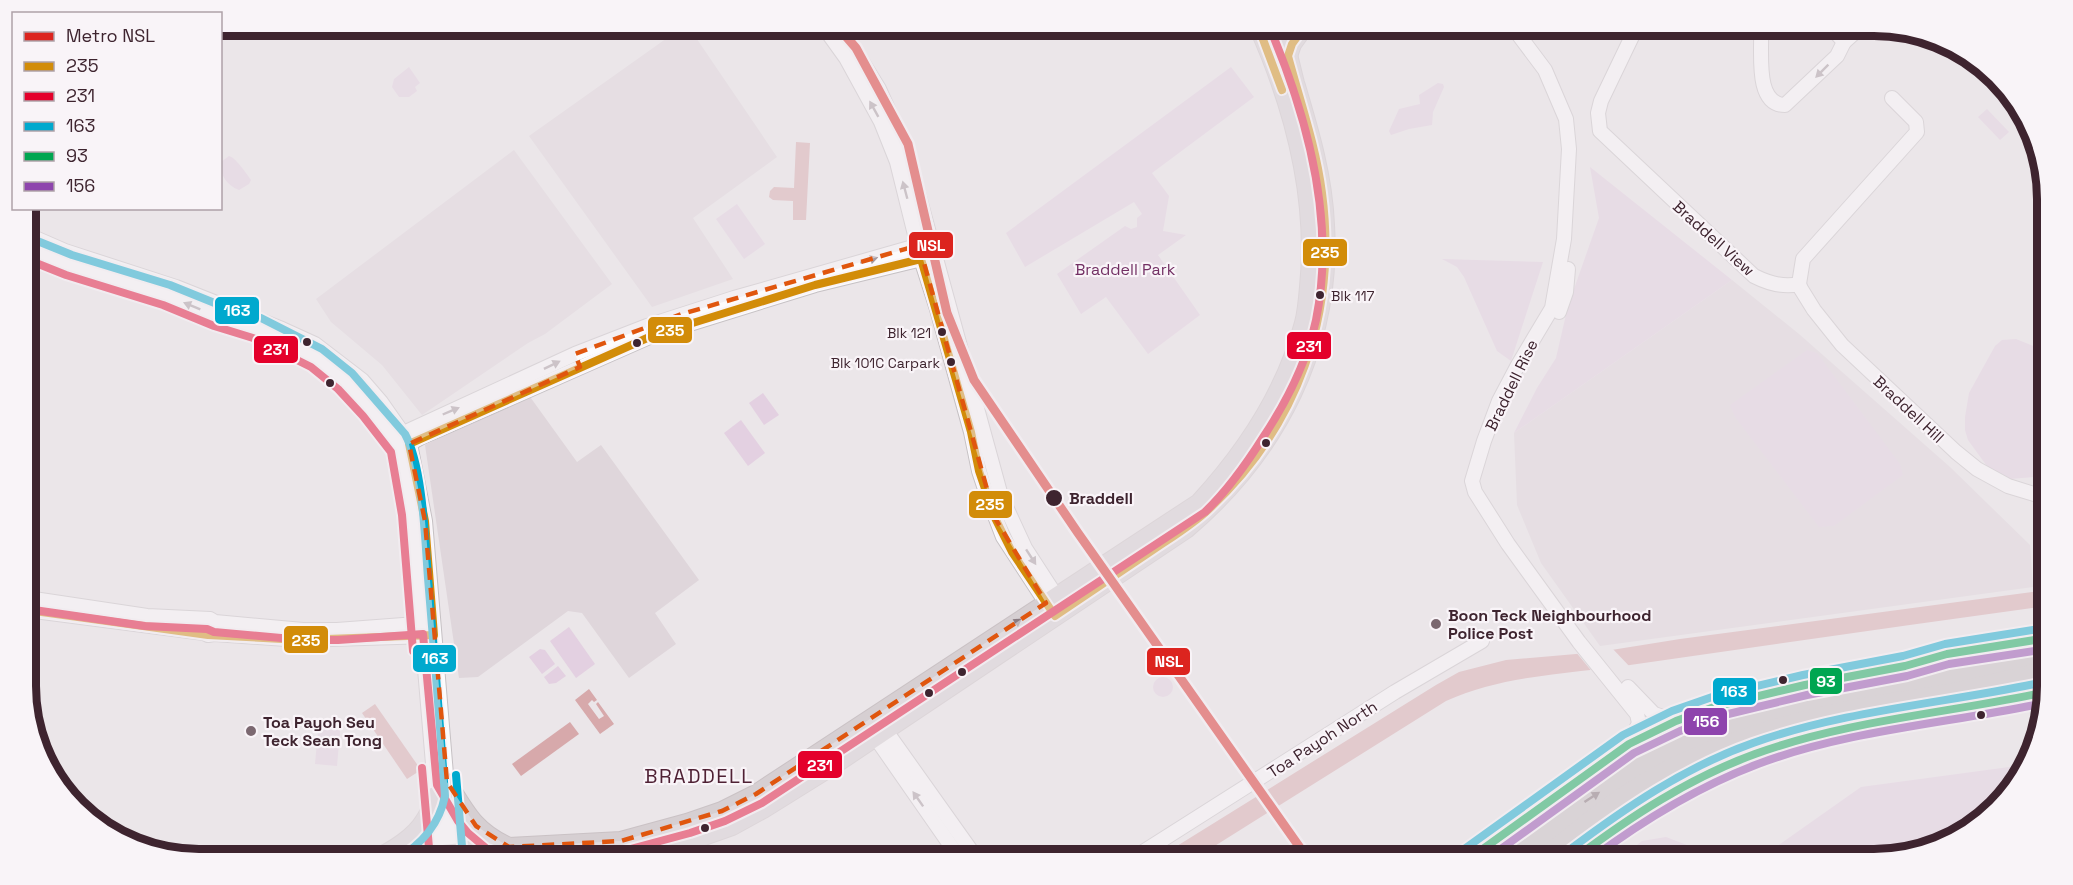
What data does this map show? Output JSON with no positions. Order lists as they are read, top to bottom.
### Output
{
  "streets": {
    "street": [
      "Braddell View",
      "Braddell Rise",
      "Braddell Hill",
      "Toa Payoh North"
    ]
  },
  "crossings": [
    ["Braddell View", "Braddell Hill"]
  ],
  "districts": ["BRADDELL"],
  "parks": ["Braddell Park"],
  "places": [
    "Blk 117",
    "Blk 121",
    "Blk 101C Carpark",
    "Braddell",
    "Boon Teck Neighbourhood Police Post",
    "Toa Payoh Seu Teck Sean Tong"
  ],
  "lines": [
    "metro line NSL",
    "transit line 235",
    "transit line 231",
    "transit line 163",
    "transit line 93",
    "transit line 156"
  ],
  "legend": [
    "Metro NSL",
    "235",
    "231",
    "163",
    "93",
    "156"
  ]
}
